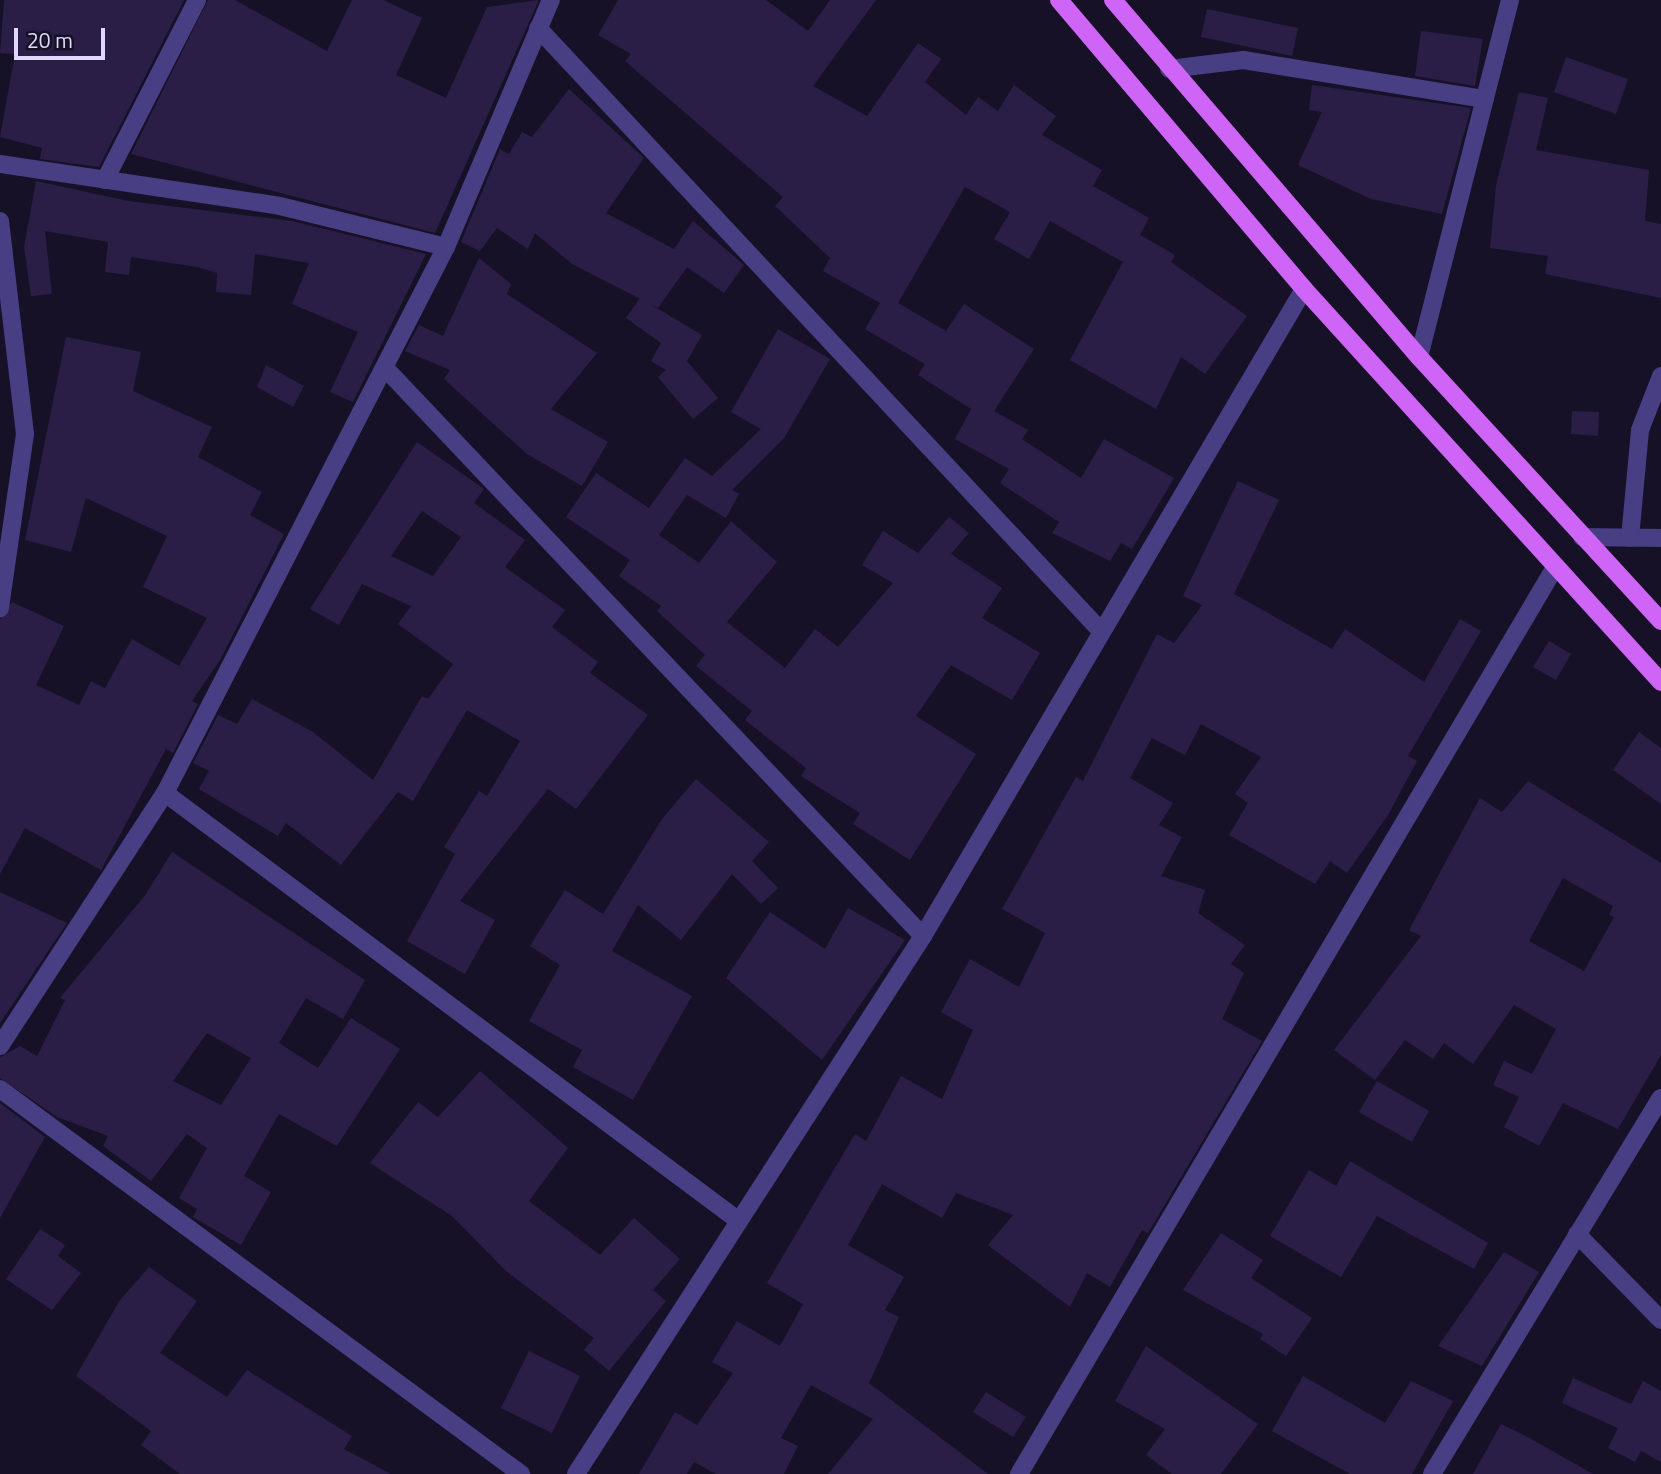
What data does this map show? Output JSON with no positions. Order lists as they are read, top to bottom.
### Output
{
  "scale_bar": "20 m"
}
